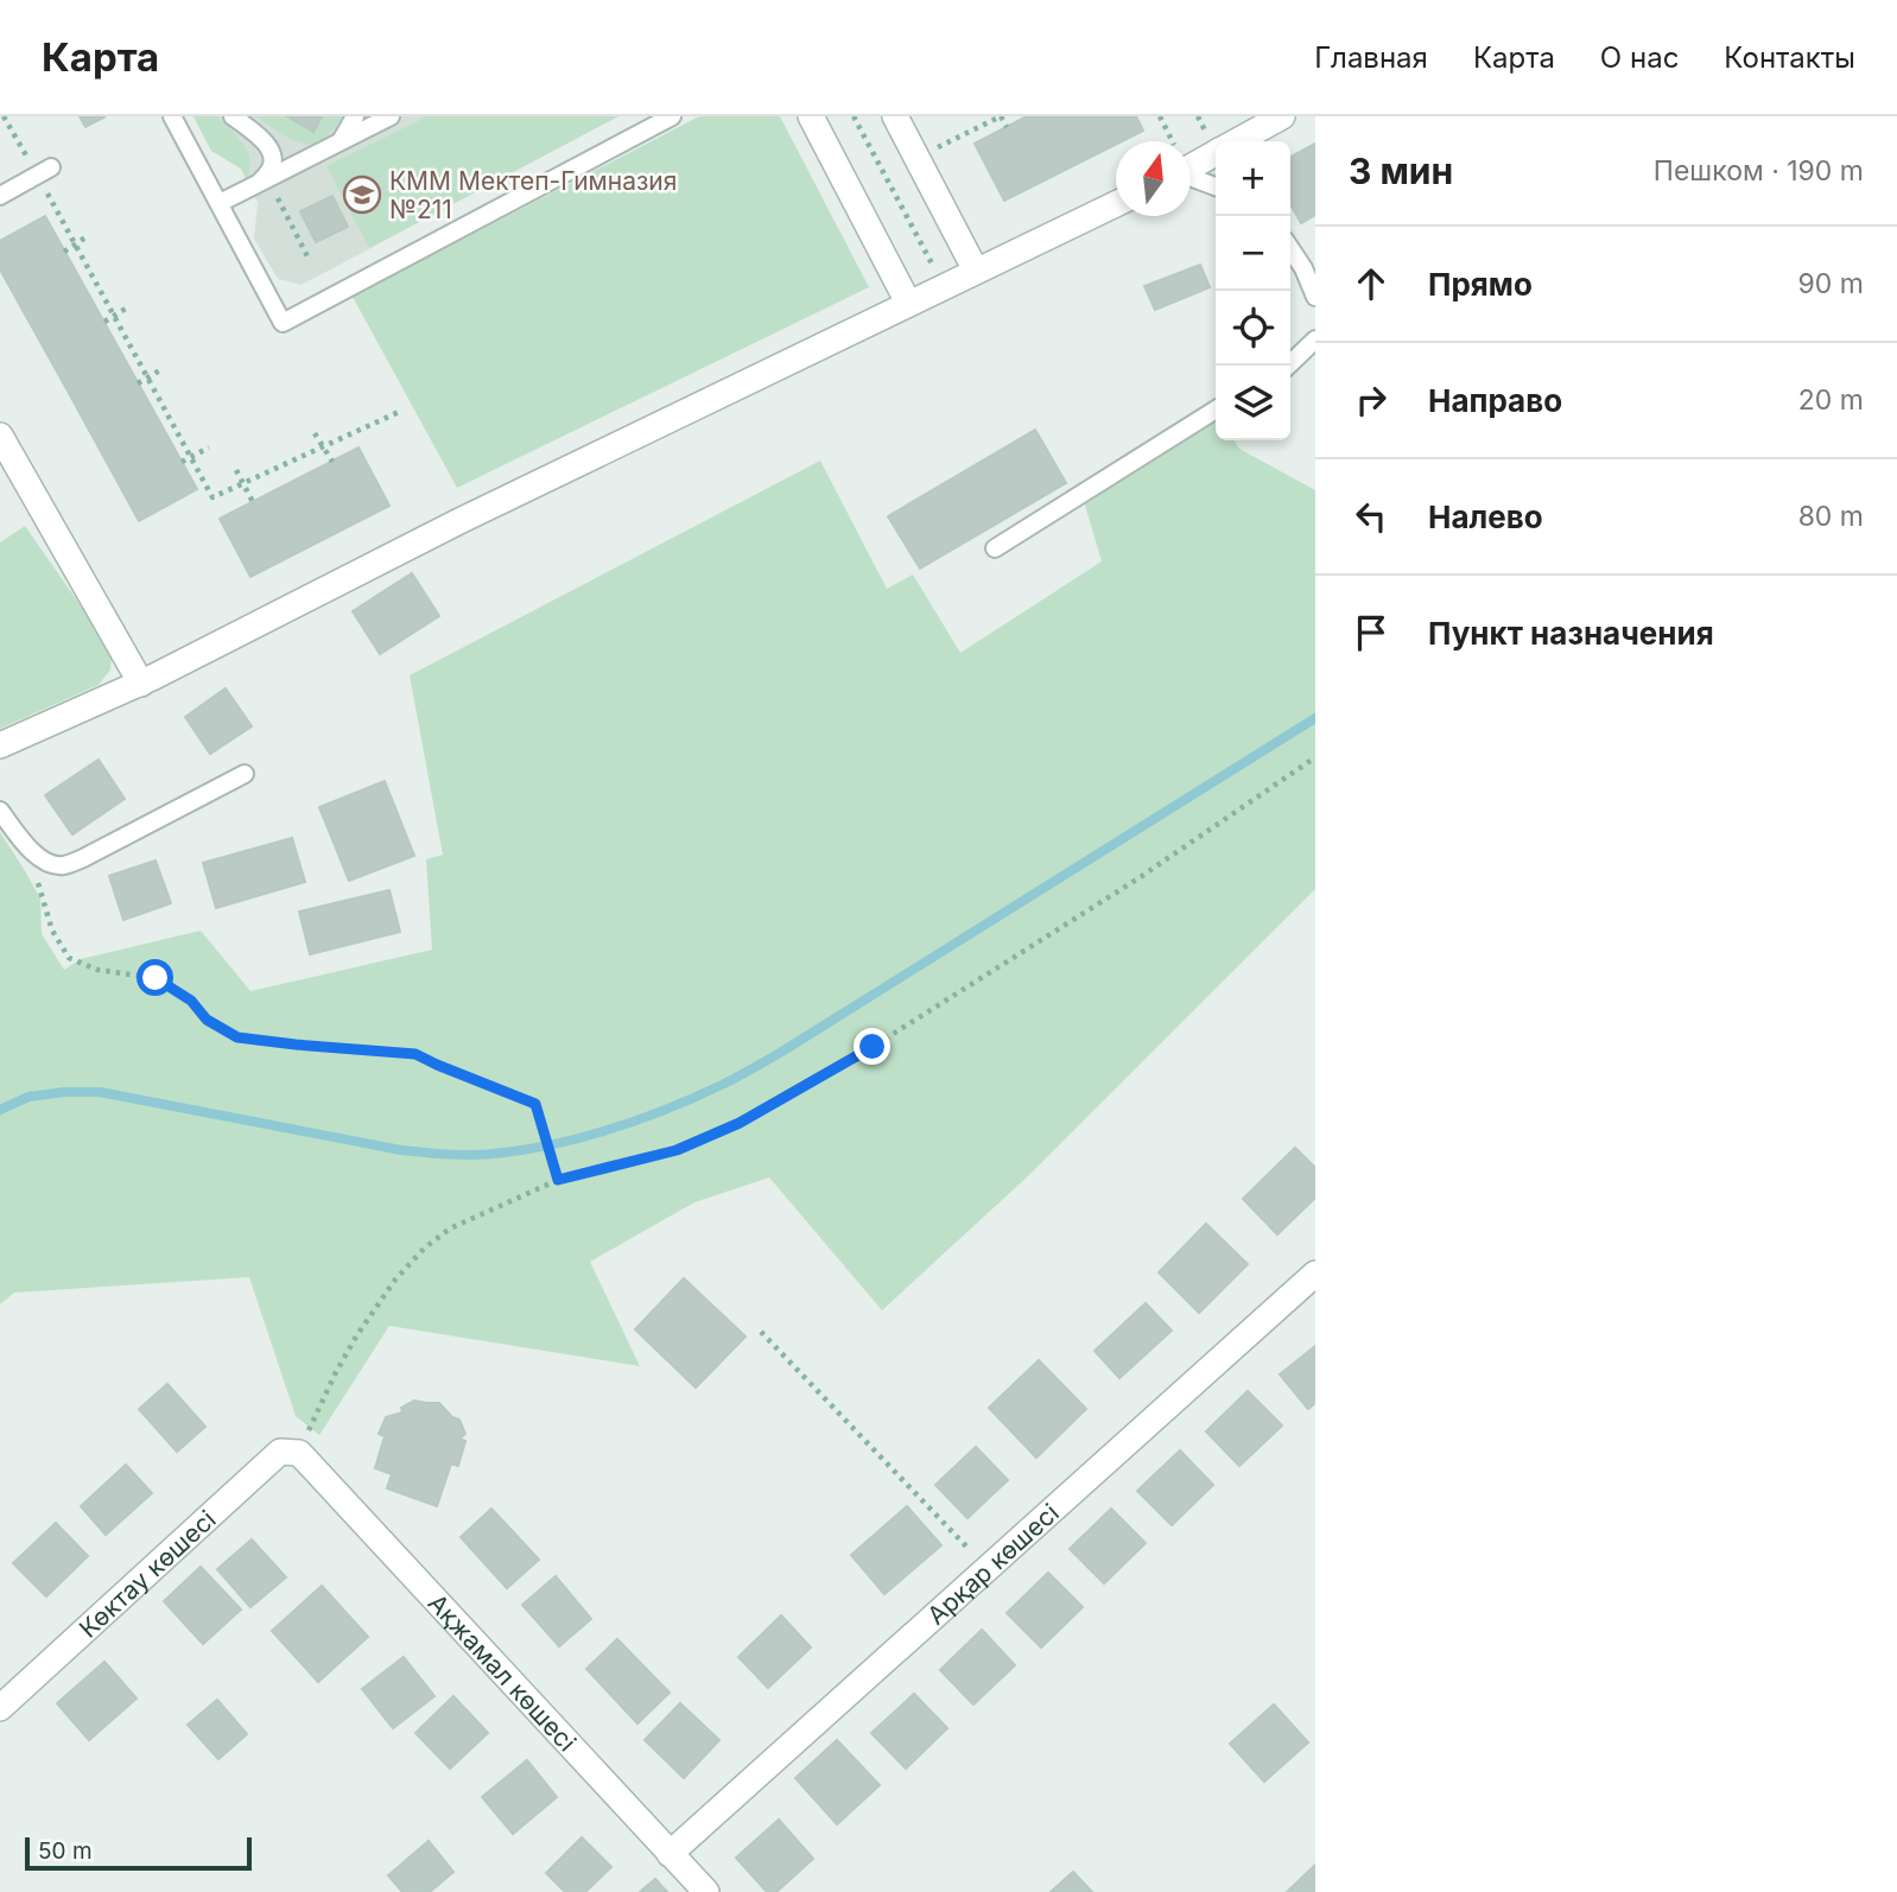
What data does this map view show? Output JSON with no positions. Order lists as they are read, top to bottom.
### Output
{
  "streets": {
    "street": ["Арқар көшесі", "Көктау көшесі", "Ақжамал көшесі"]
  },
  "crossings": [
    ["Арқар көшесі", "Ақжамал көшесі"],
    ["Көктау көшесі", "Ақжамал көшесі"]
  ],
  "places": {
    "school or university": ["КММ Мектеп-Гимназия №211"]
  },
  "scale_bar": "50 m",
  "north": "top",
  "page": {
    "header": "Карта",
    "nav": [
      "Главная",
      "Карта",
      "О нас",
      "Контакты"
    ],
    "heading": ["3 мин", "Пешком · 190 m"],
    "map_buttons": ["+", "−"],
    "list": [
      ["Прямо", "90 m"],
      ["Направо", "20 m"],
      ["Налево", "80 m"],
      "Пункт назначения"
    ],
    "scale": "50 m"
  }
}
